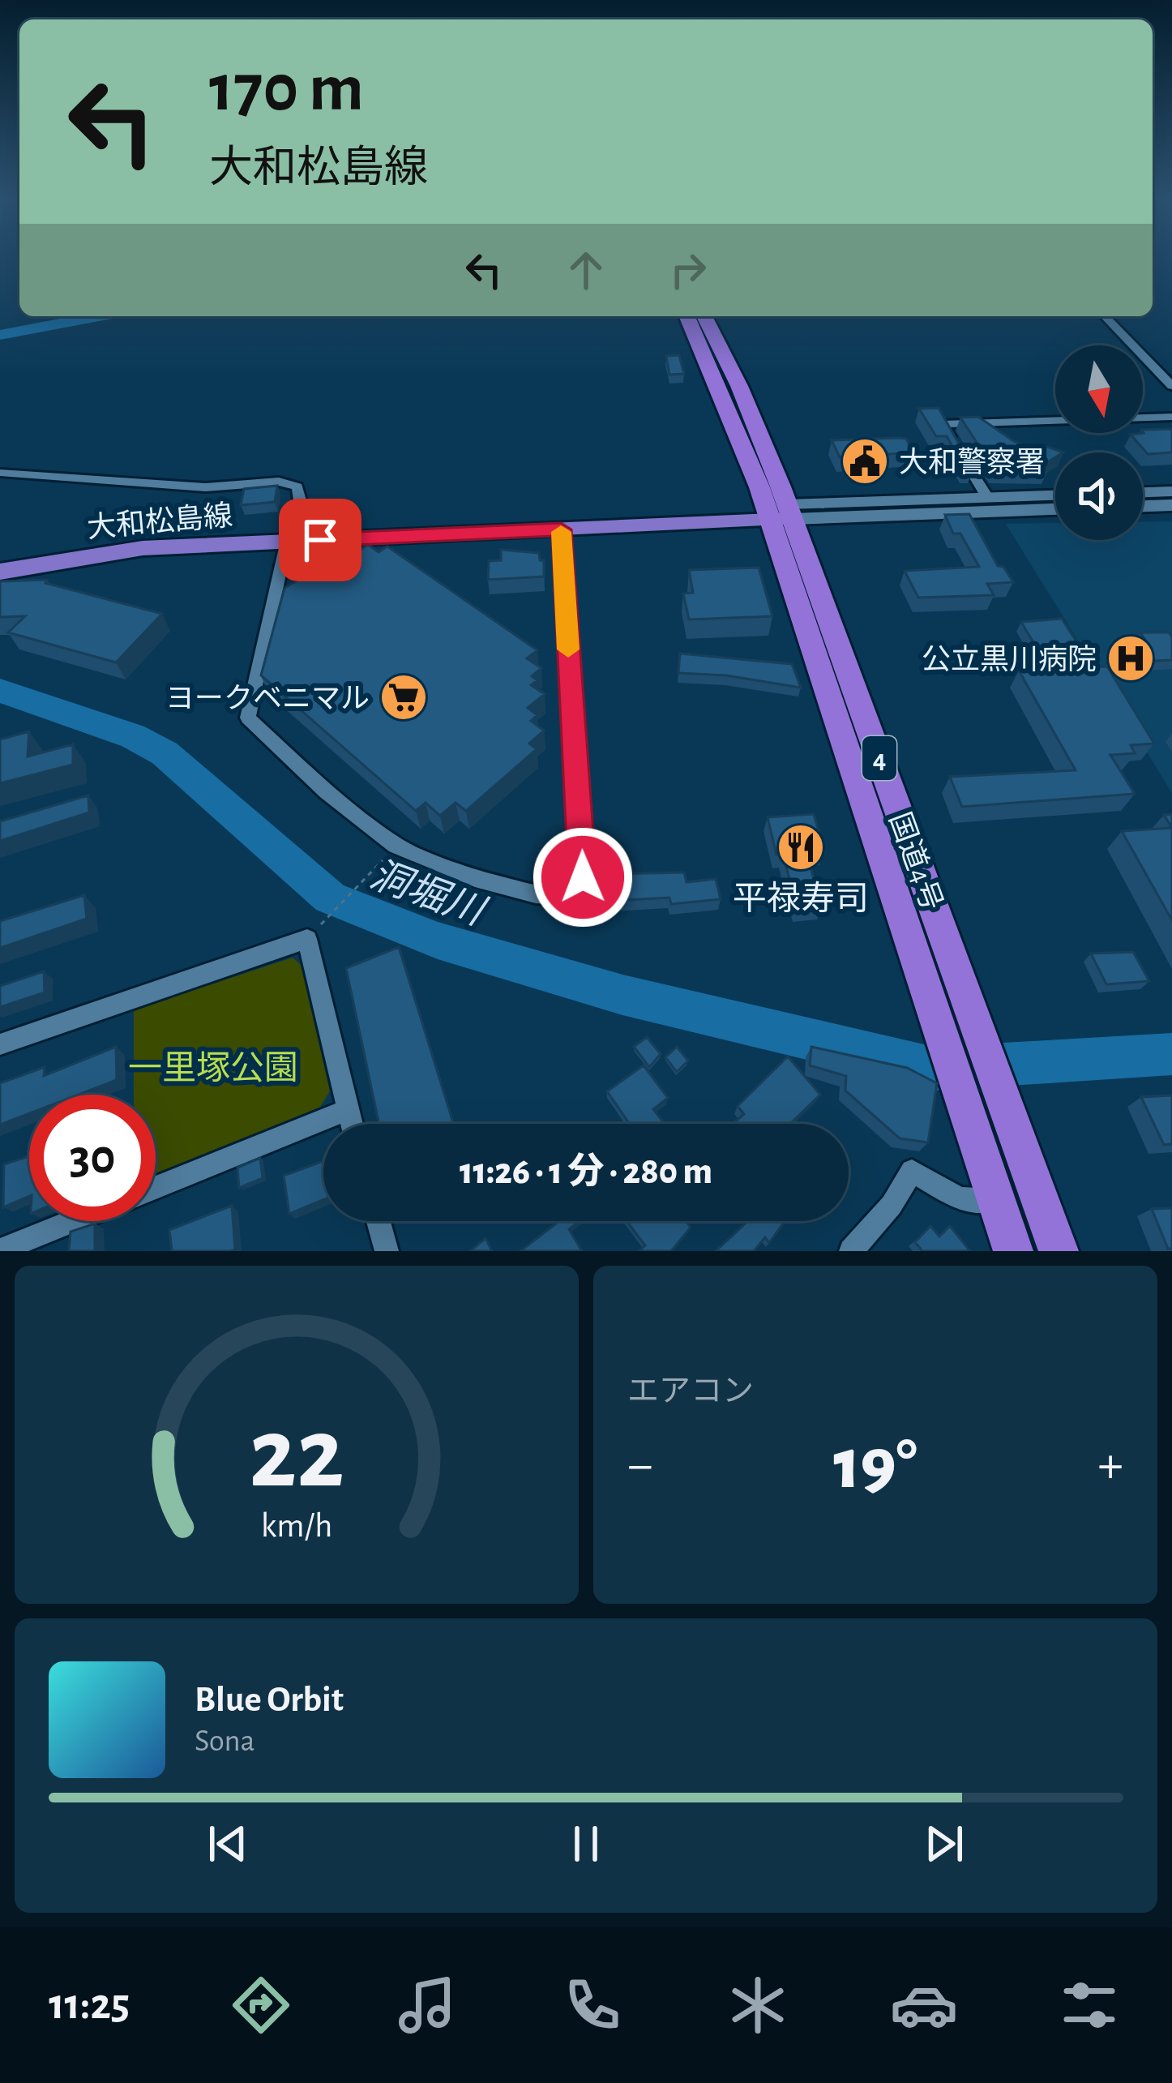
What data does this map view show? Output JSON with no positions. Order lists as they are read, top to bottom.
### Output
{
  "streets": {
    "highway": ["4", "国道4号"],
    "main road": ["大和松島線"]
  },
  "crossings": [
    ["大和松島線", "国道4号"]
  ],
  "water": ["洞堀川"],
  "parks": ["一里塚公園"],
  "places": {
    "public building": ["大和警察署"],
    "hospital": ["公立黒川病院"],
    "supermarket": ["ヨークベニマル"],
    "restaurant": ["平禄寿司"]
  },
  "north": "bottom",
  "page": {
    "turn": ["170 m", "大和松島線"],
    "limit": "30",
    "trip": "11:26 · 1 分 · 280 m",
    "tile": "エアコン",
    "heat": ["−", "19°", "+"],
    "song": ["Blue Orbit", "Sona"],
    "tabs": "11:25",
    "gauge": ["22", "km/h"]
  }
}
